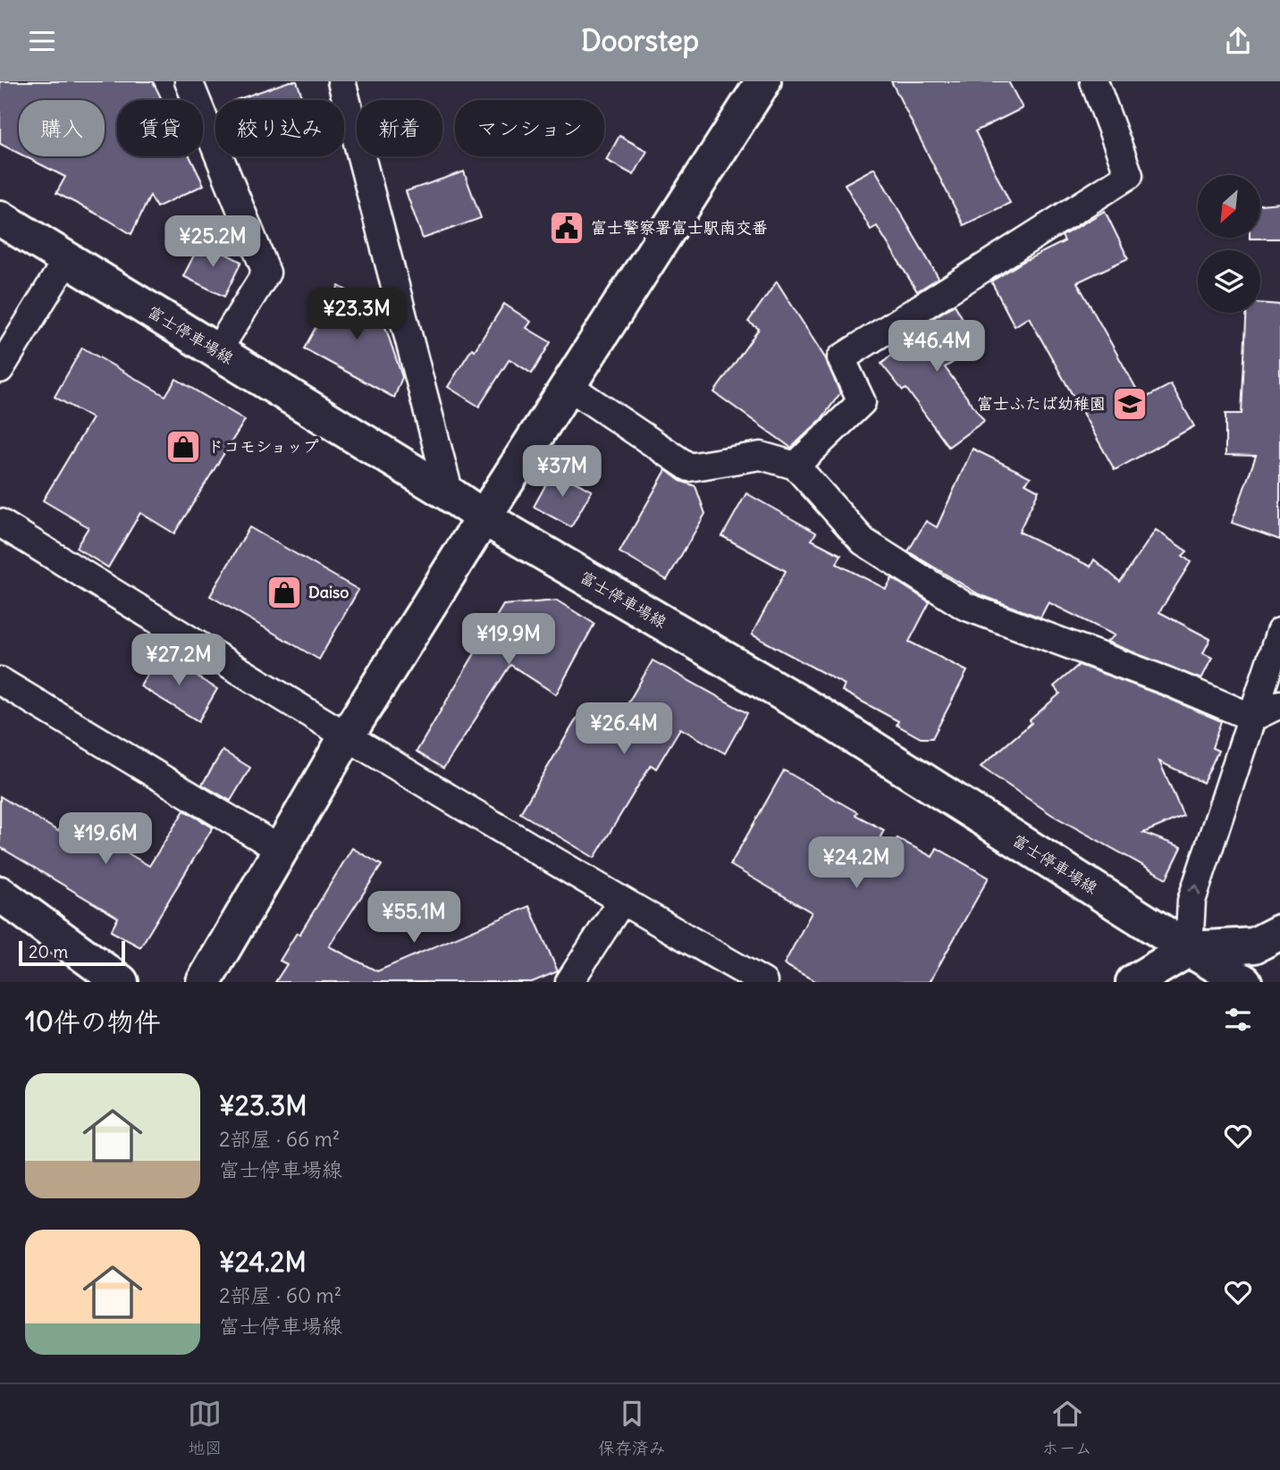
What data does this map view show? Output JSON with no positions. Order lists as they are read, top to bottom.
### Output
{
  "streets": {
    "main road": ["富士停車場線"]
  },
  "places": {
    "public building": ["富士警察署富士駅南交番"],
    "school or university": ["富士ふたば幼稚園"],
    "shop": ["ドコモショップ", "Daiso"]
  },
  "scale_bar": "20 m",
  "north": "bottom left",
  "page": {
    "header": "Doorstep",
    "chip": [
      "購入",
      "賃貸",
      "絞り込み",
      "新着",
      "マンション"
    ],
    "price": [
      "¥25.2M",
      "¥23.3M",
      "¥46.4M",
      "¥37M",
      "¥19.9M",
      "¥27.2M",
      "¥26.4M",
      "¥19.6M",
      "¥24.2M",
      "¥55.1M"
    ],
    "scale": "20 m",
    "heading": "10件の物件",
    "list": [
      {
        "name": "¥23.3M",
        "note": "2部屋 · 66 m² · 富士停車場線"
      },
      {
        "name": "¥24.2M",
        "note": "2部屋 · 60 m² · 富士停車場線"
      }
    ],
    "tabs": ["地図", "保存済み", "ホーム"]
  }
}
